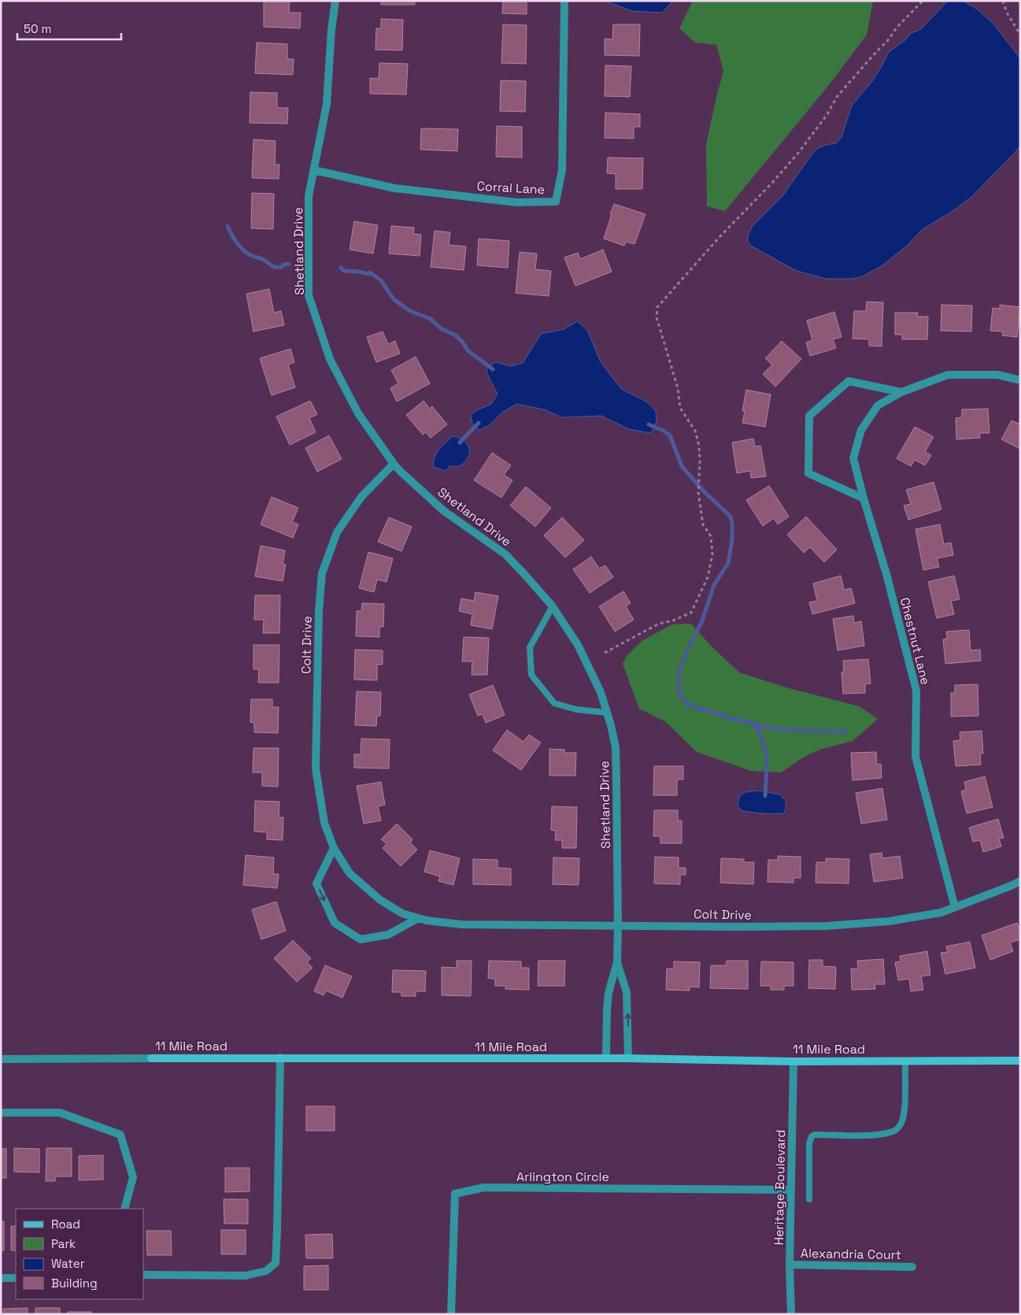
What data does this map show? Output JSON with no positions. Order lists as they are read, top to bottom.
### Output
{
  "streets": {
    "street": [
      "Corral Lane",
      "Shetland Drive",
      "Chestnut Lane",
      "Colt Drive",
      "11 Mile Road",
      "Arlington Circle",
      "Heritage Boulevard",
      "Alexandria Court"
    ]
  },
  "crossings": [
    ["Corral Lane", "Shetland Drive"],
    ["Shetland Drive", "Colt Drive"],
    ["Shetland Drive", "11 Mile Road"],
    ["Chestnut Lane", "Colt Drive"],
    ["11 Mile Road", "Heritage Boulevard"],
    ["Arlington Circle", "Heritage Boulevard"],
    ["Heritage Boulevard", "Alexandria Court"]
  ],
  "legend": [
    "Road",
    "Park",
    "Water",
    "Building"
  ],
  "scale_bar": "50 m"
}
